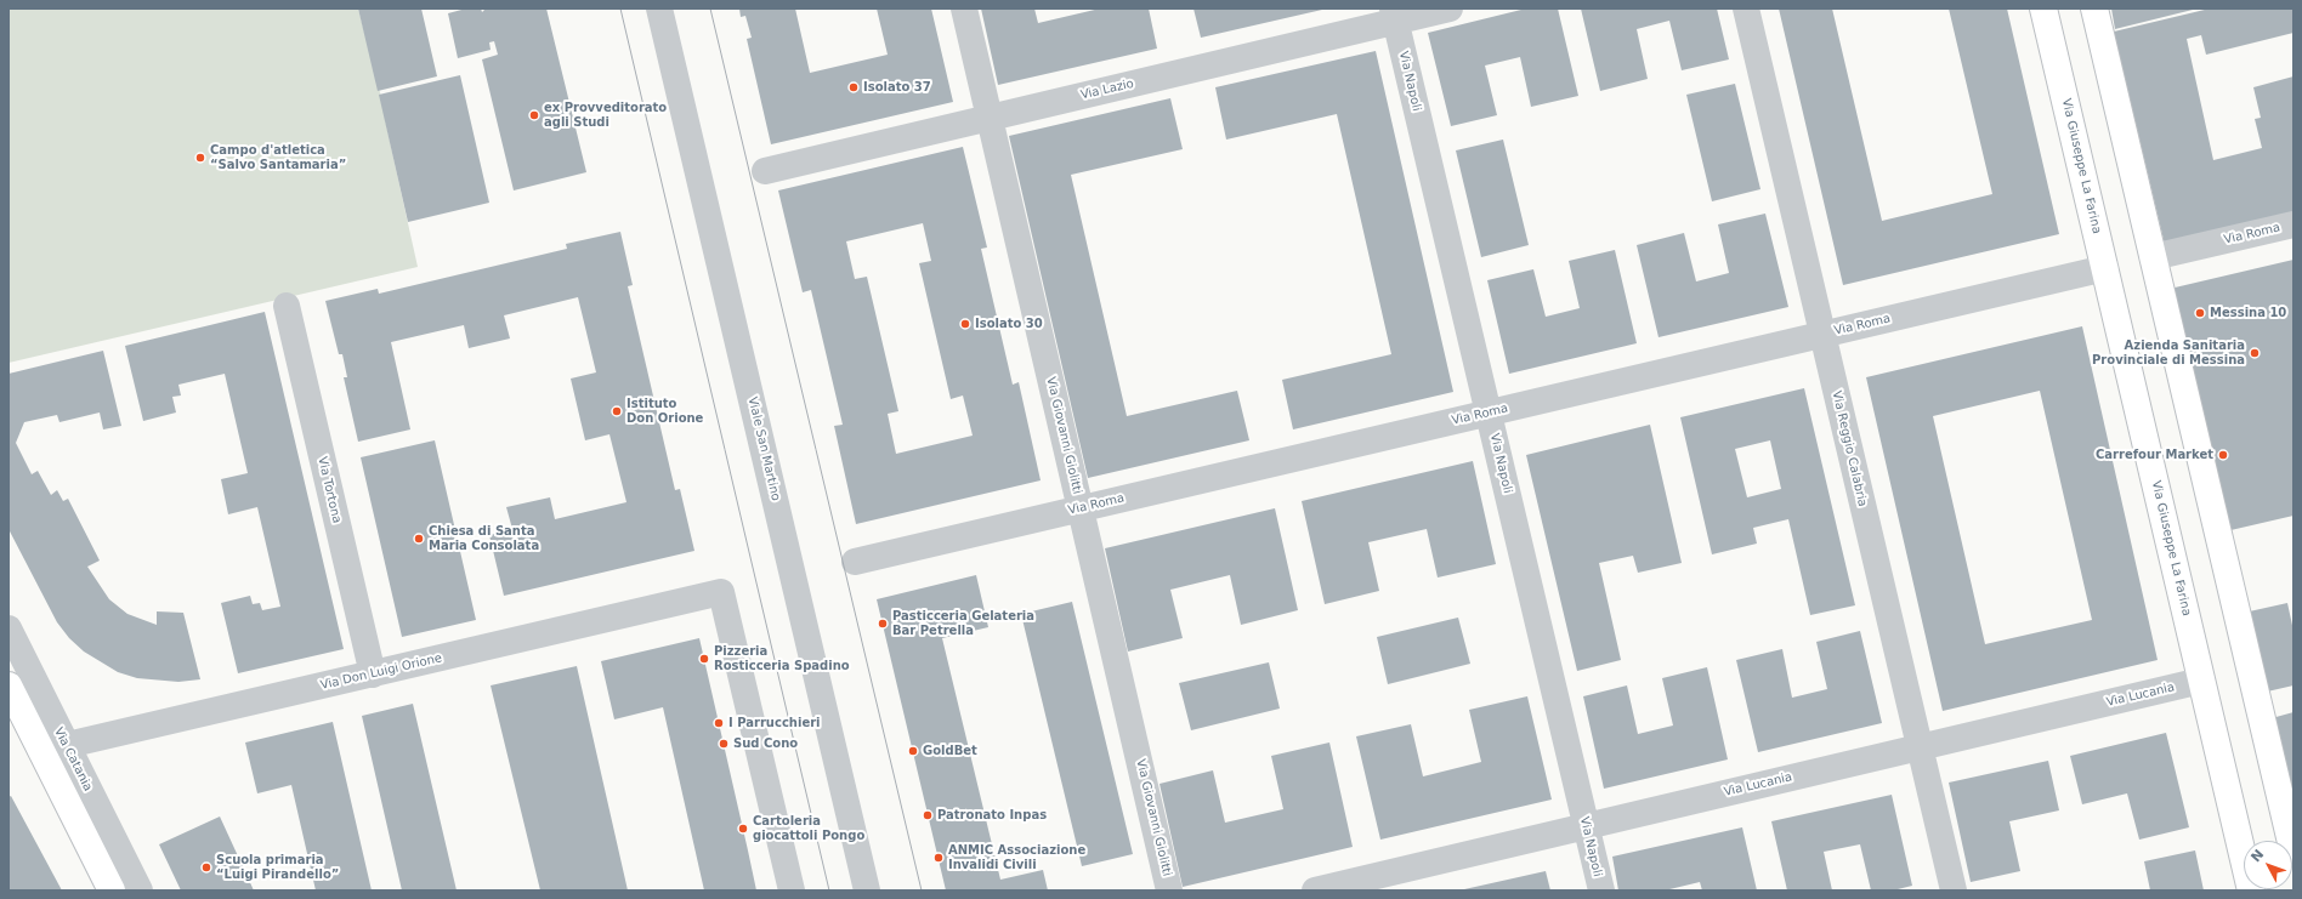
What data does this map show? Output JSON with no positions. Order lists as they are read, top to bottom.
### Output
{
  "streets": {
    "main road": ["Via Giuseppe La Farina", "Via Catania"],
    "street": [
      "Via Napoli",
      "Via Lazio",
      "Via Roma",
      "Via Giovanni Giolitti",
      "Viale San Martino",
      "Via Reggio Calabria",
      "Via Tortona",
      "Via Don Luigi Orione",
      "Via Lucania"
    ]
  },
  "crossings": [
    ["Via Napoli", "Via Lazio"],
    ["Via Napoli", "Via Roma"],
    ["Via Napoli", "Via Lucania"],
    ["Via Lazio", "Via Giovanni Giolitti"],
    ["Via Giuseppe La Farina", "Via Roma"],
    ["Via Giuseppe La Farina", "Via Lucania"],
    ["Via Roma", "Via Giovanni Giolitti"],
    ["Via Roma", "Via Reggio Calabria"],
    ["Via Reggio Calabria", "Via Lucania"],
    ["Via Tortona", "Via Don Luigi Orione"],
    ["Via Don Luigi Orione", "Via Catania"]
  ],
  "places": [
    "Isolato 37",
    "ex Provveditorato agli Studi",
    "Campo d'atletica “Salvo Santamaria”",
    "Messina 10",
    "Isolato 30",
    "Azienda Sanitaria Provinciale di Messina",
    "Istituto Don Orione",
    "Carrefour Market",
    "Chiesa di Santa Maria Consolata",
    "Pasticceria Gelateria Bar Petrella",
    "Pizzeria Rosticceria Spadino",
    "I Parrucchieri",
    "Sud Cono",
    "GoldBet",
    "Patronato Inpas",
    "Cartoleria giocattoli Pongo",
    "ANMIC Associazione Invalidi Civili",
    "Scuola primaria “Luigi Pirandello”"
  ],
  "north": "top left"
}
